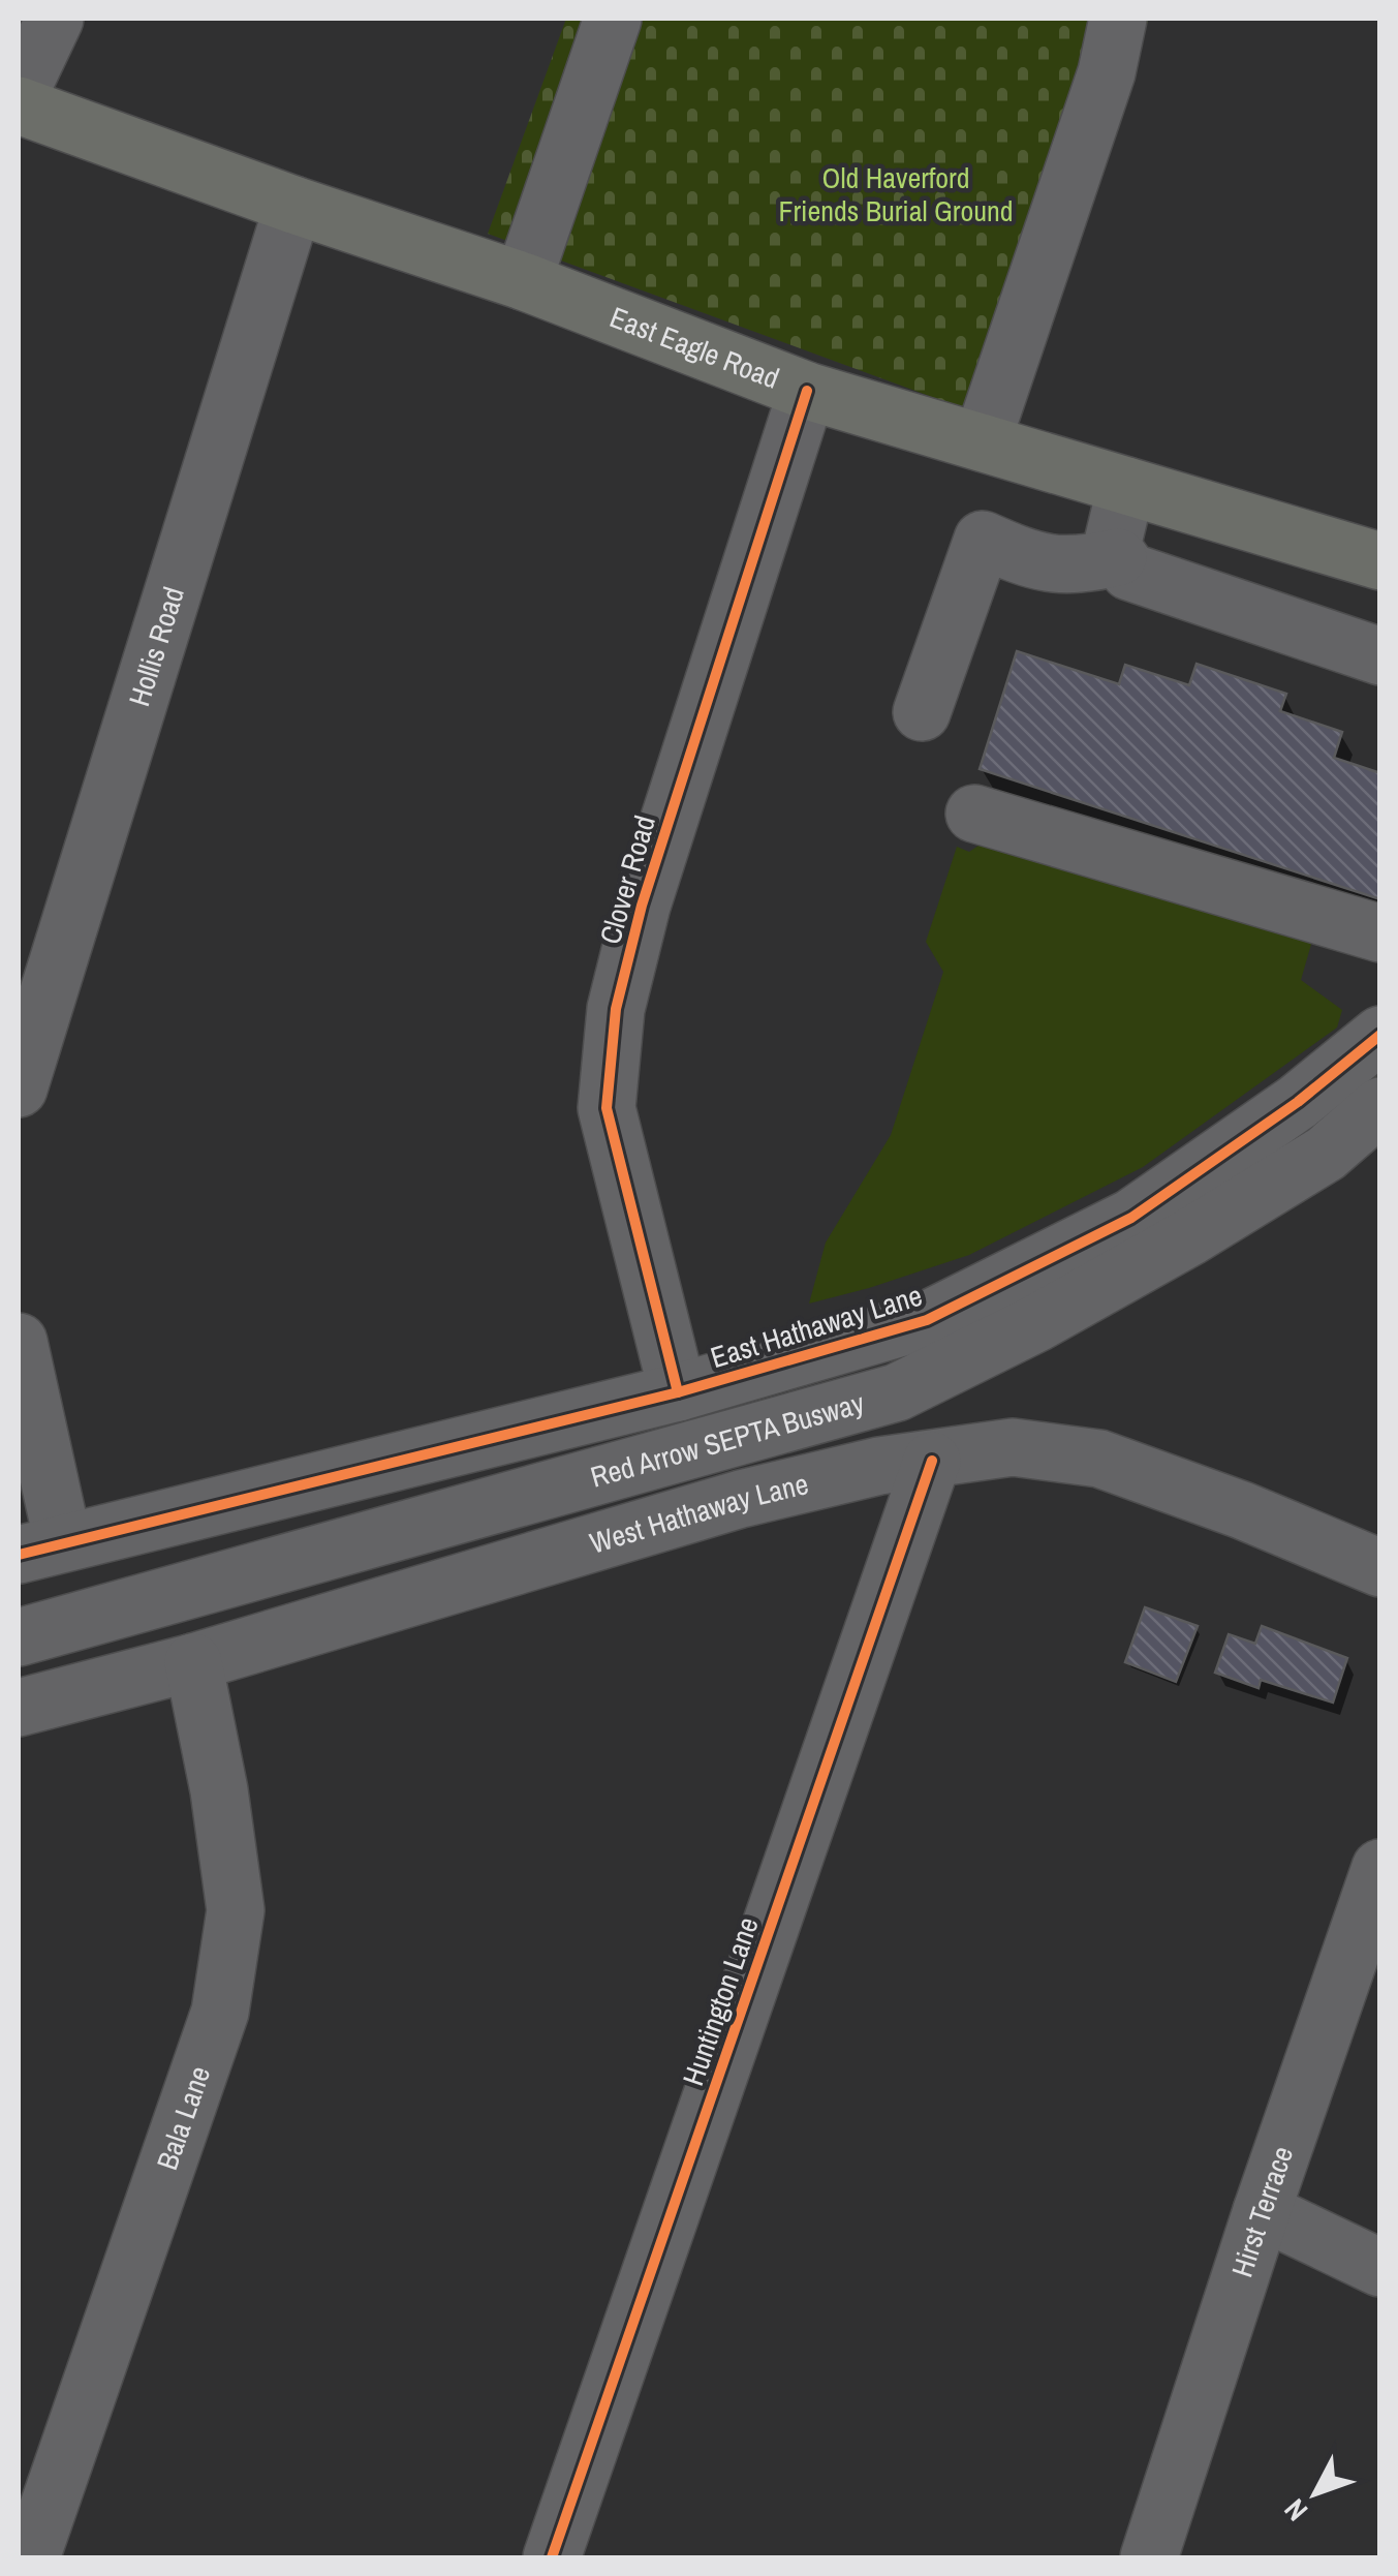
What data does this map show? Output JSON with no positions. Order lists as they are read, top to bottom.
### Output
{
  "streets": {
    "main road": ["East Eagle Road"],
    "street": [
      "Hollis Road",
      "Clover Road",
      "East Hathaway Lane",
      "Red Arrow SEPTA Busway",
      "West Hathaway Lane",
      "Huntington Lane",
      "Bala Lane",
      "Hirst Terrace"
    ]
  },
  "crossings": [
    ["East Eagle Road", "Hollis Road"],
    ["East Eagle Road", "Clover Road"],
    ["Clover Road", "East Hathaway Lane"],
    ["West Hathaway Lane", "Huntington Lane"],
    ["West Hathaway Lane", "Bala Lane"]
  ],
  "parks": ["Old Haverford Friends Burial Ground"],
  "north": "bottom left"
}
